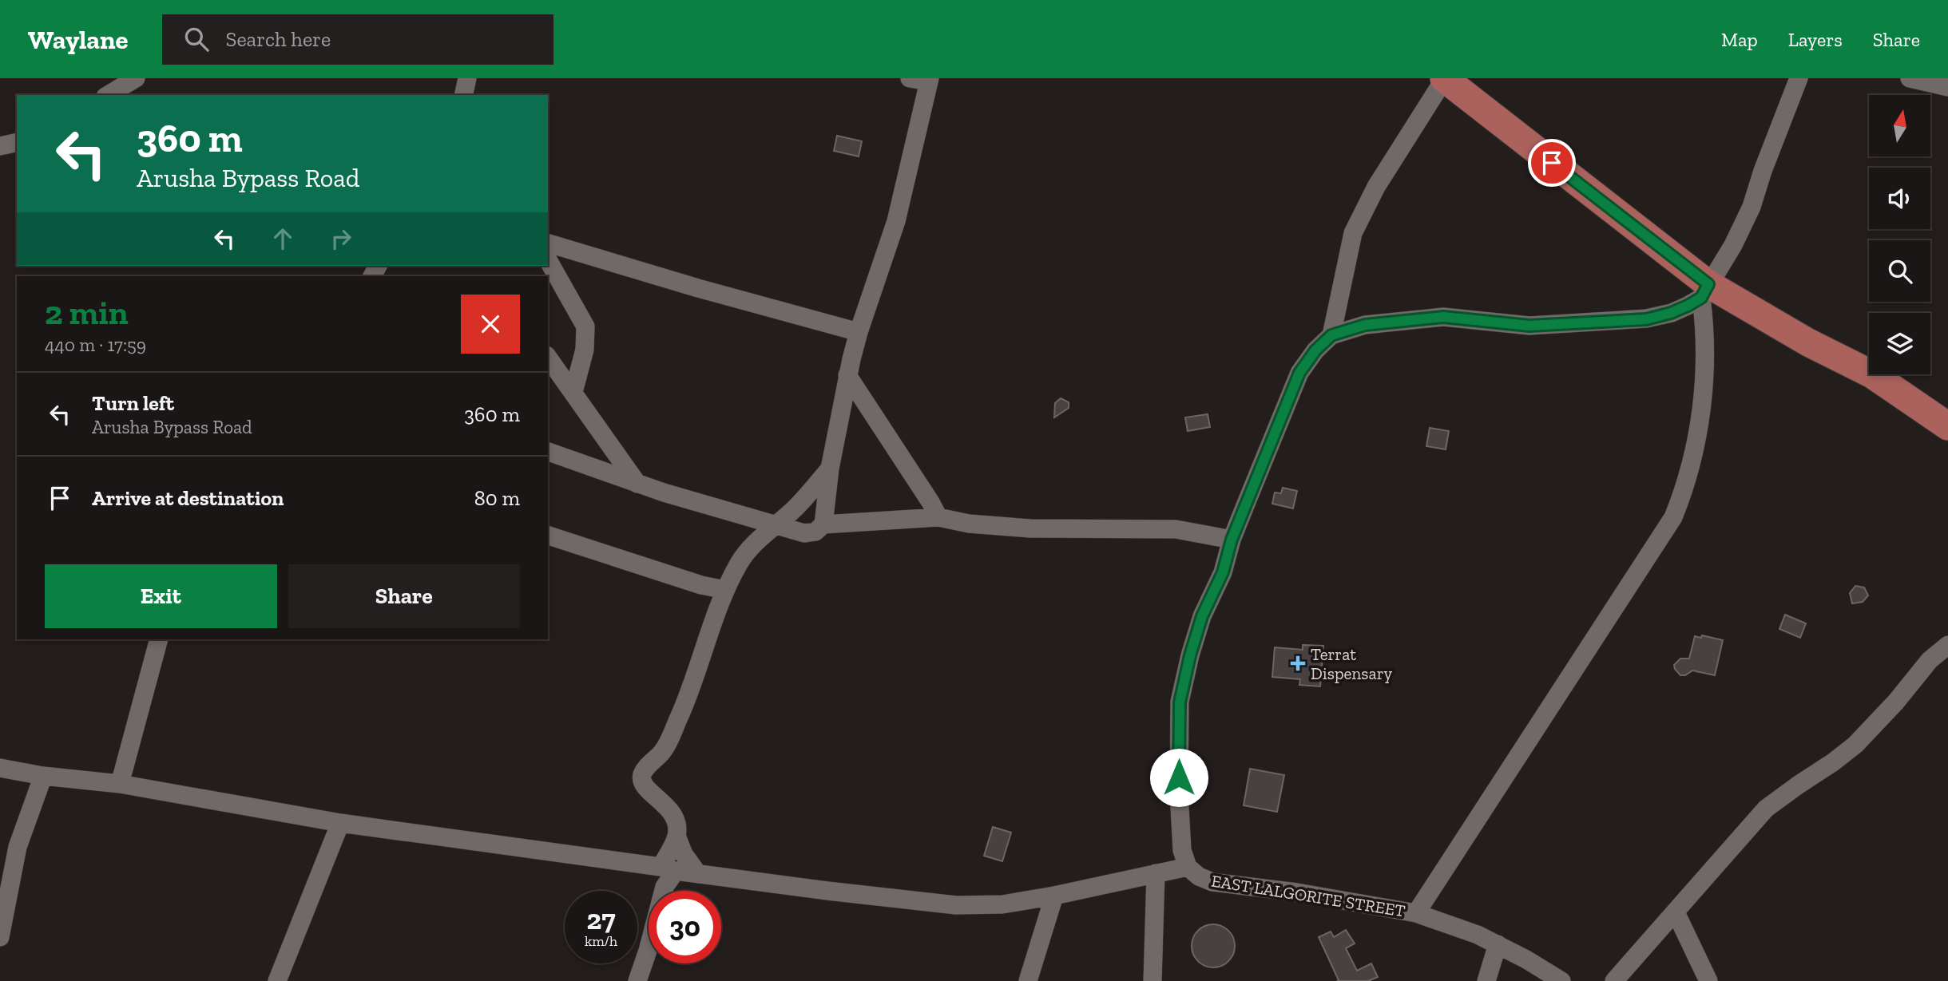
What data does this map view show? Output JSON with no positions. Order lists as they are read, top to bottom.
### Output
{
  "streets": {
    "street": ["EAST LALGORITE STREET"]
  },
  "places": {
    "health": ["Terrat Dispensary"]
  },
  "north": "top",
  "page": {
    "header": "Waylane",
    "search": "Search here",
    "nav": ["Map", "Layers", "Share"],
    "turn": ["360 m", "Arusha Bypass Road"],
    "heading": ["2 min", "440 m · 17:59"],
    "list": [
      {
        "name": "Turn left",
        "note": "Arusha Bypass Road",
        "value": "360 m"
      },
      {
        "name": "Arrive at destination",
        "value": "80 m"
      }
    ],
    "buttons": ["Exit", "Share"],
    "speed": "27 km/h",
    "limit": "30"
  }
}
